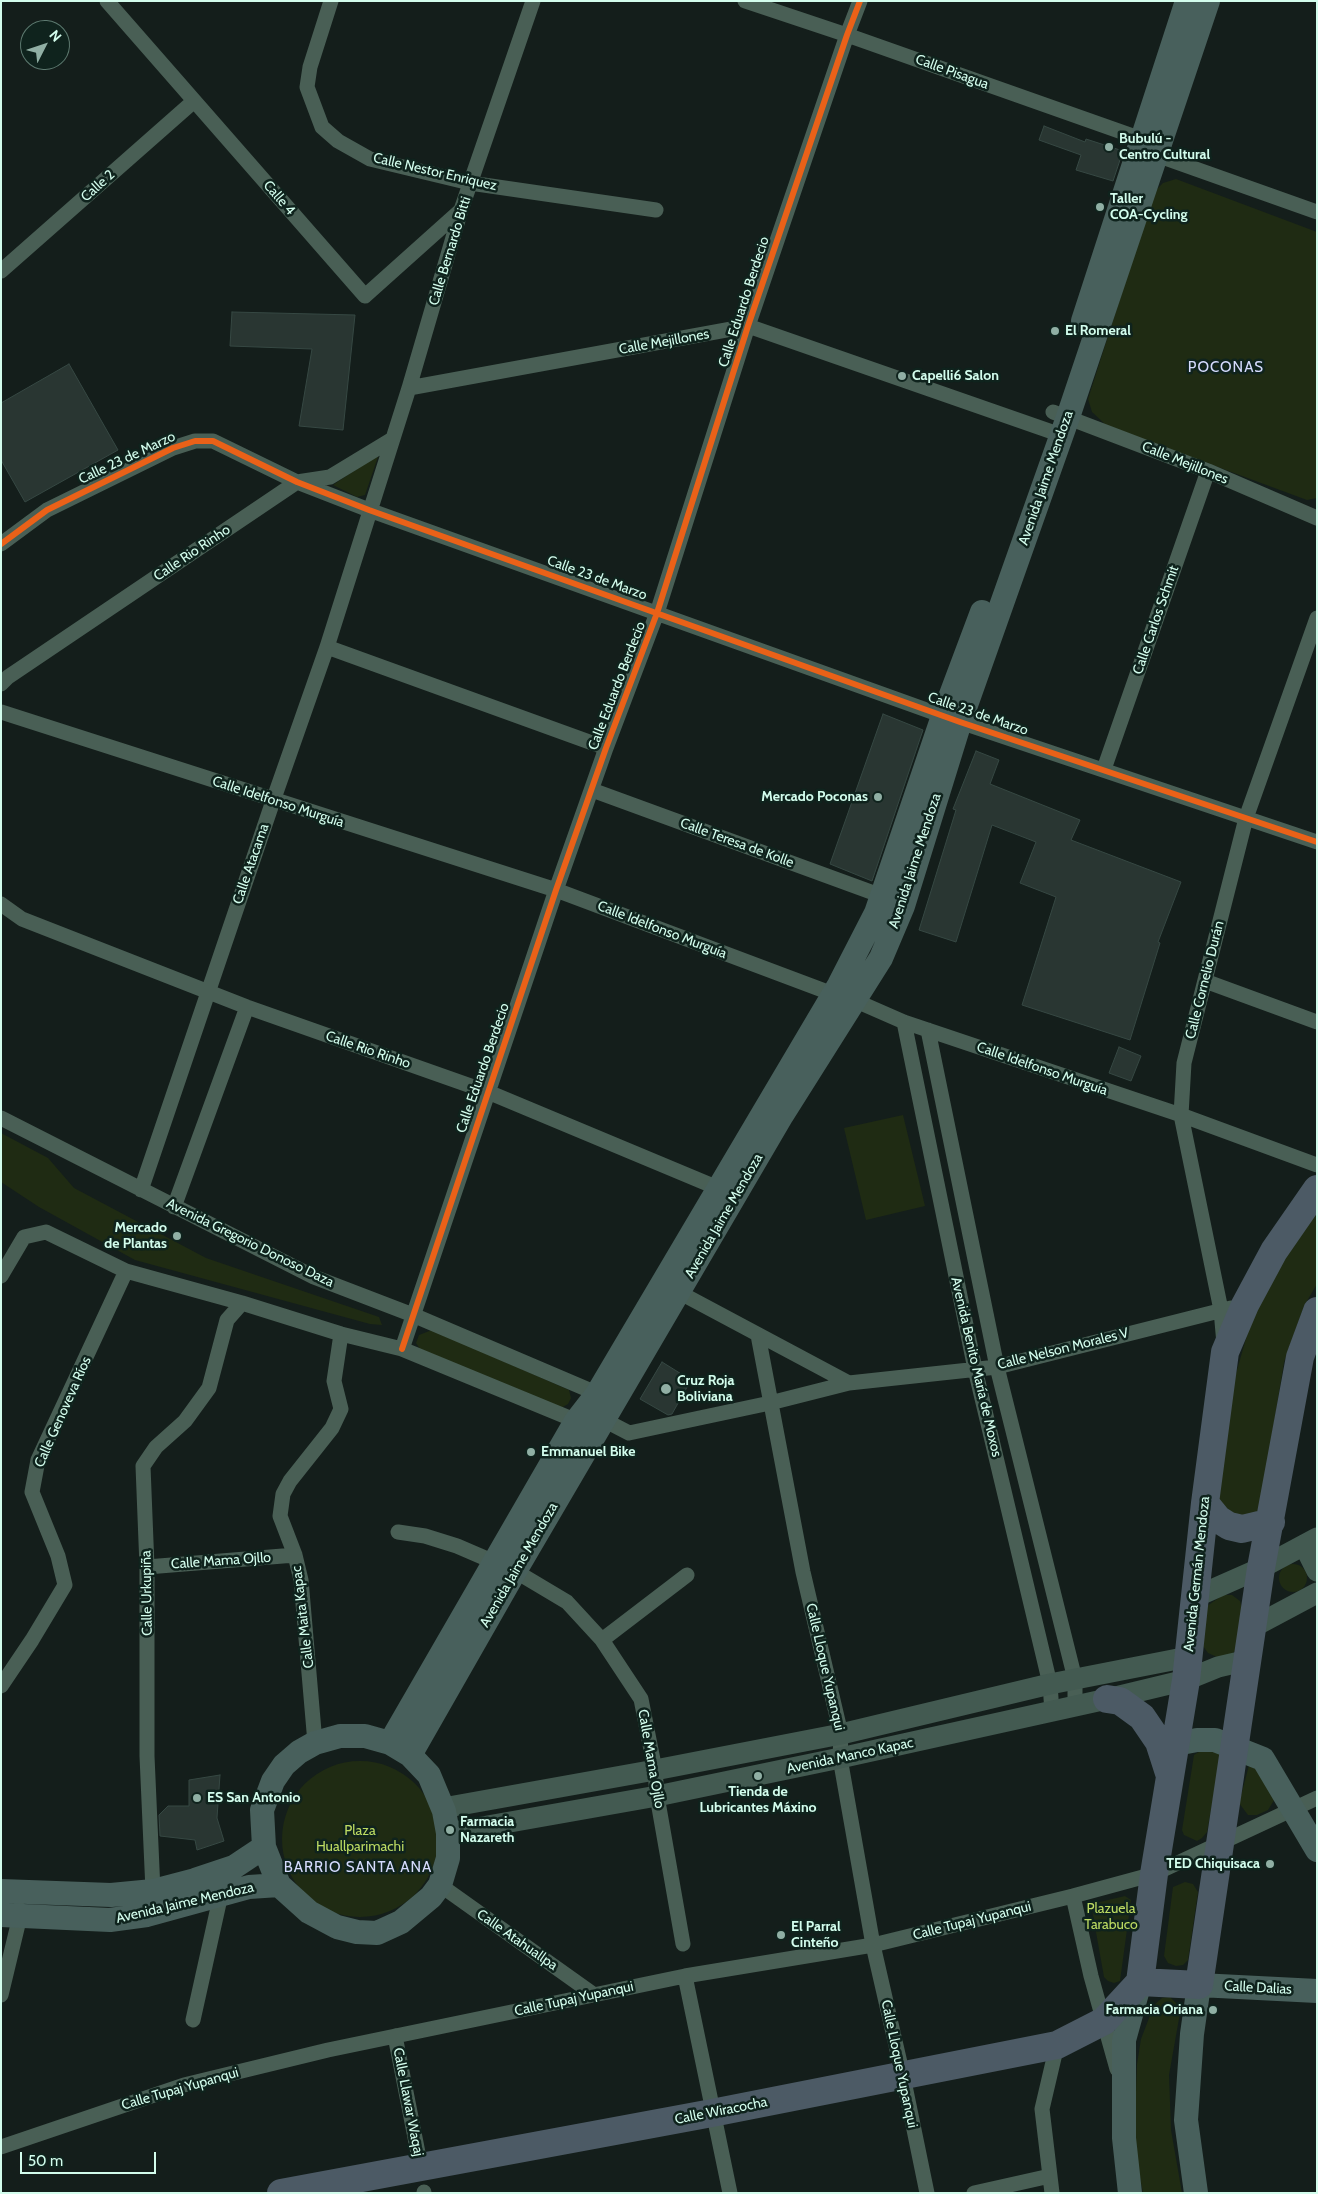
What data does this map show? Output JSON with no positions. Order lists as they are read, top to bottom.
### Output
{
  "streets": {
    "highway": ["Avenida Germán Mendoza", "Calle Wiracocha"],
    "main road": ["Avenida Jaime Mendoza", "Avenida Manco Kapac", "Calle Dalias"],
    "street": [
      "Calle Pisagua",
      "Calle Nestor Enriquez",
      "Calle 2",
      "Calle 4",
      "Calle Bernardo Bitti",
      "Calle Eduardo Berdecio",
      "Calle Mejillones",
      "Calle 23 de Marzo",
      "Calle Rio Rinho",
      "Calle Carlos Schmit",
      "Calle Idelfonso Murguía",
      "Calle Teresa de Kolle",
      "Calle Atacama",
      "Calle Cornelio Durán",
      "Avenida Gregorio Donoso Daza",
      "Calle Nelson Morales V",
      "Avenida Benito María de Moxos",
      "Calle Genoveva Ríos",
      "Calle Mama Ojllo",
      "Calle Urkupiña",
      "Calle Maita Kapac",
      "Calle Lloque Yupanqui",
      "Calle Tupaj Yupanqui",
      "Calle Atahuallpa",
      "Calle Llawar Waqaj"
    ]
  },
  "crossings": [
    ["Calle Pisagua", "Calle Eduardo Berdecio"],
    ["Calle Pisagua", "Avenida Jaime Mendoza"],
    ["Calle Nestor Enriquez", "Calle Bernardo Bitti"],
    ["Calle 2", "Calle 4"],
    ["Calle 4", "Calle Bernardo Bitti"],
    ["Calle Bernardo Bitti", "Calle Mejillones"],
    ["Calle Eduardo Berdecio", "Calle Mejillones"],
    ["Calle Eduardo Berdecio", "Calle 23 de Marzo"],
    ["Calle Eduardo Berdecio", "Calle Rio Rinho"],
    ["Calle Eduardo Berdecio", "Calle Idelfonso Murguía"],
    ["Calle Eduardo Berdecio", "Calle Teresa de Kolle"],
    ["Calle Eduardo Berdecio", "Avenida Gregorio Donoso Daza"],
    ["Calle Mejillones", "Avenida Jaime Mendoza"],
    ["Calle Mejillones", "Calle Carlos Schmit"],
    ["Calle 23 de Marzo", "Avenida Jaime Mendoza"],
    ["Calle 23 de Marzo", "Calle Rio Rinho"],
    ["Calle 23 de Marzo", "Calle Carlos Schmit"],
    ["Calle 23 de Marzo", "Calle Atacama"],
    ["Calle 23 de Marzo", "Calle Cornelio Durán"],
    ["Avenida Jaime Mendoza", "Calle Rio Rinho"],
    ["Avenida Jaime Mendoza", "Calle Idelfonso Murguía"],
    ["Avenida Jaime Mendoza", "Calle Teresa de Kolle"],
    ["Avenida Jaime Mendoza", "Avenida Gregorio Donoso Daza"],
    ["Avenida Jaime Mendoza", "Calle Nelson Morales V"],
    ["Avenida Jaime Mendoza", "Calle Mama Ojllo"],
    ["Avenida Jaime Mendoza", "Calle Urkupiña"],
    ["Calle Rio Rinho", "Calle Atacama"],
    ["Calle Idelfonso Murguía", "Calle Atacama"],
    ["Calle Idelfonso Murguía", "Calle Cornelio Durán"],
    ["Calle Idelfonso Murguía", "Avenida Benito María de Moxos"],
    ["Calle Atacama", "Avenida Gregorio Donoso Daza"],
    ["Calle Cornelio Durán", "Calle Nelson Morales V"],
    ["Calle Cornelio Durán", "Avenida Germán Mendoza"],
    ["Avenida Gregorio Donoso Daza", "Calle Nelson Morales V"],
    ["Calle Nelson Morales V", "Avenida Benito María de Moxos"],
    ["Calle Nelson Morales V", "Avenida Germán Mendoza"],
    ["Calle Nelson Morales V", "Calle Lloque Yupanqui"],
    ["Avenida Benito María de Moxos", "Avenida Manco Kapac"],
    ["Calle Mama Ojllo", "Calle Urkupiña"],
    ["Calle Mama Ojllo", "Calle Maita Kapac"],
    ["Calle Mama Ojllo", "Avenida Manco Kapac"],
    ["Avenida Germán Mendoza", "Avenida Manco Kapac"],
    ["Avenida Germán Mendoza", "Calle Tupaj Yupanqui"],
    ["Avenida Germán Mendoza", "Calle Wiracocha"],
    ["Calle Lloque Yupanqui", "Avenida Manco Kapac"],
    ["Calle Lloque Yupanqui", "Calle Tupaj Yupanqui"],
    ["Calle Lloque Yupanqui", "Calle Wiracocha"],
    ["Calle Tupaj Yupanqui", "Calle Atahuallpa"],
    ["Calle Tupaj Yupanqui", "Calle Llawar Waqaj"],
    ["Calle Llawar Waqaj", "Calle Wiracocha"]
  ],
  "districts": ["POCONAS", "BARRIO SANTA ANA"],
  "parks": ["Plaza Huallparimachi", "Plazuela Tarabuco"],
  "places": [
    "Bubulú - Centro Cultural",
    "Taller COA-Cycling",
    "El Romeral",
    "Capelli6 Salon",
    "Mercado Poconas",
    "Mercado de Plantas",
    "Cruz Roja Boliviana",
    "Emmanuel Bike",
    "Tienda de Lubricantes Máxino",
    "ES San Antonio",
    "Farmacia Nazareth",
    "TED Chiquisaca",
    "El Parral Cinteño",
    "Farmacia Oriana"
  ],
  "scale_bar": "50 m",
  "north": "top right"
}
